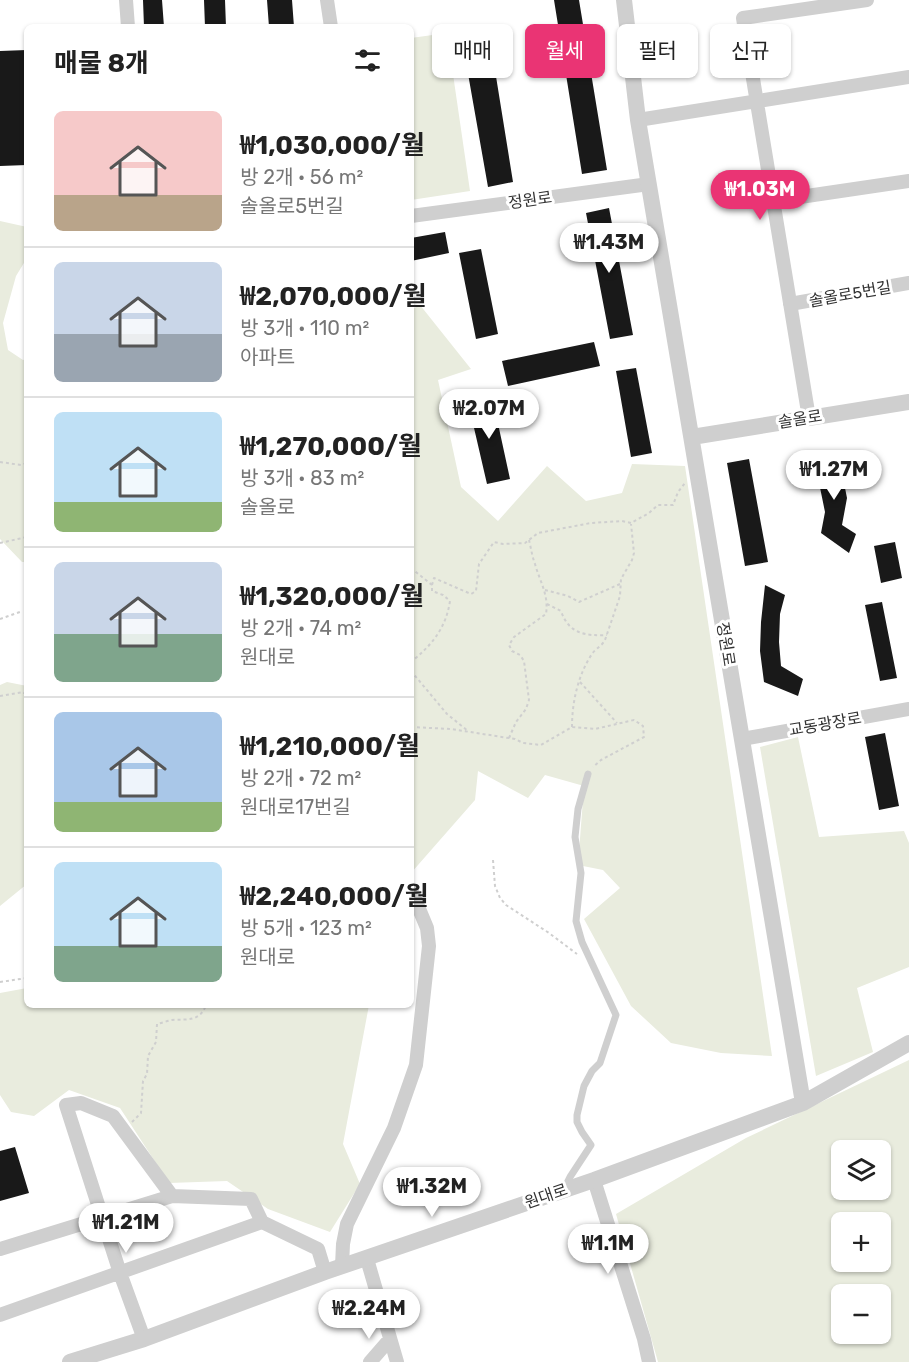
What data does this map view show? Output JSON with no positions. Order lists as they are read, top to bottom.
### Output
{
  "streets": {
    "street": [
      "정원로",
      "솔올로5번길",
      "솔올로",
      "교동광장로",
      "원대로"
    ]
  },
  "crossings": [
    ["정원로", "솔올로"],
    ["정원로", "교동광장로"],
    ["정원로", "원대로"],
    ["솔올로5번길", "솔올로"]
  ],
  "page": {
    "chip": [
      "매매",
      "월세",
      "필터",
      "신규"
    ],
    "heading": "매물 8개",
    "list": [
      {
        "name": "₩1,030,000/월",
        "note": "방 2개 · 56 m² · 솔올로5번길"
      },
      {
        "name": "₩2,070,000/월",
        "note": "방 3개 · 110 m² · 아파트"
      },
      {
        "name": "₩1,270,000/월",
        "note": "방 3개 · 83 m² · 솔올로"
      },
      {
        "name": "₩1,320,000/월",
        "note": "방 2개 · 74 m² · 원대로"
      },
      {
        "name": "₩1,210,000/월",
        "note": "방 2개 · 72 m² · 원대로17번길"
      },
      {
        "name": "₩2,240,000/월",
        "note": "방 5개 · 123 m² · 원대로"
      }
    ],
    "price": [
      "₩1.03M",
      "₩1.43M",
      "₩2.07M",
      "₩1.27M",
      "₩1.32M",
      "₩1.21M",
      "₩1.1M",
      "₩2.24M"
    ],
    "map_buttons": ["+", "−"]
  }
}
